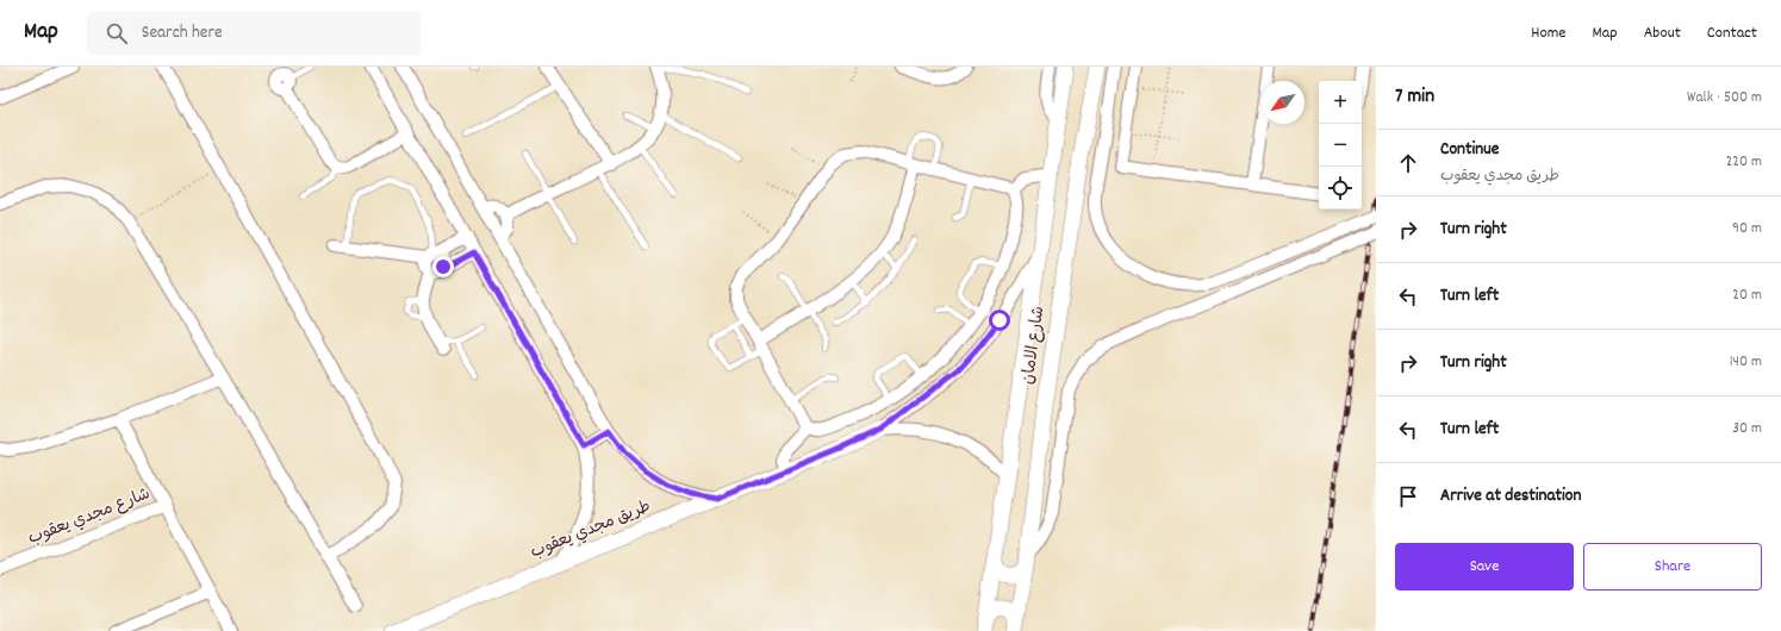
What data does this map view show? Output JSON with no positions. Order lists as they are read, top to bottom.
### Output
{
  "streets": {
    "street": ["شارع الامان", "شارع مجدي يعقوب", "طريق مجدي يعقوب"]
  },
  "crossings": [
    ["شارع الامان", "طريق مجدي يعقوب"]
  ],
  "north": "bottom left",
  "page": {
    "header": "Map",
    "search": "Search here",
    "nav": [
      "Home",
      "Map",
      "About",
      "Contact"
    ],
    "heading": ["7 min", "Walk · 500 m"],
    "map_buttons": ["+", "−"],
    "list": [
      ["Continue", "طريق مجدي يعقوب", "220 m"],
      ["Turn right", "90 m"],
      ["Turn left", "20 m"],
      ["Turn right", "140 m"],
      ["Turn left", "30 m"],
      "Arrive at destination"
    ],
    "buttons": ["Save", "Share"]
  }
}
